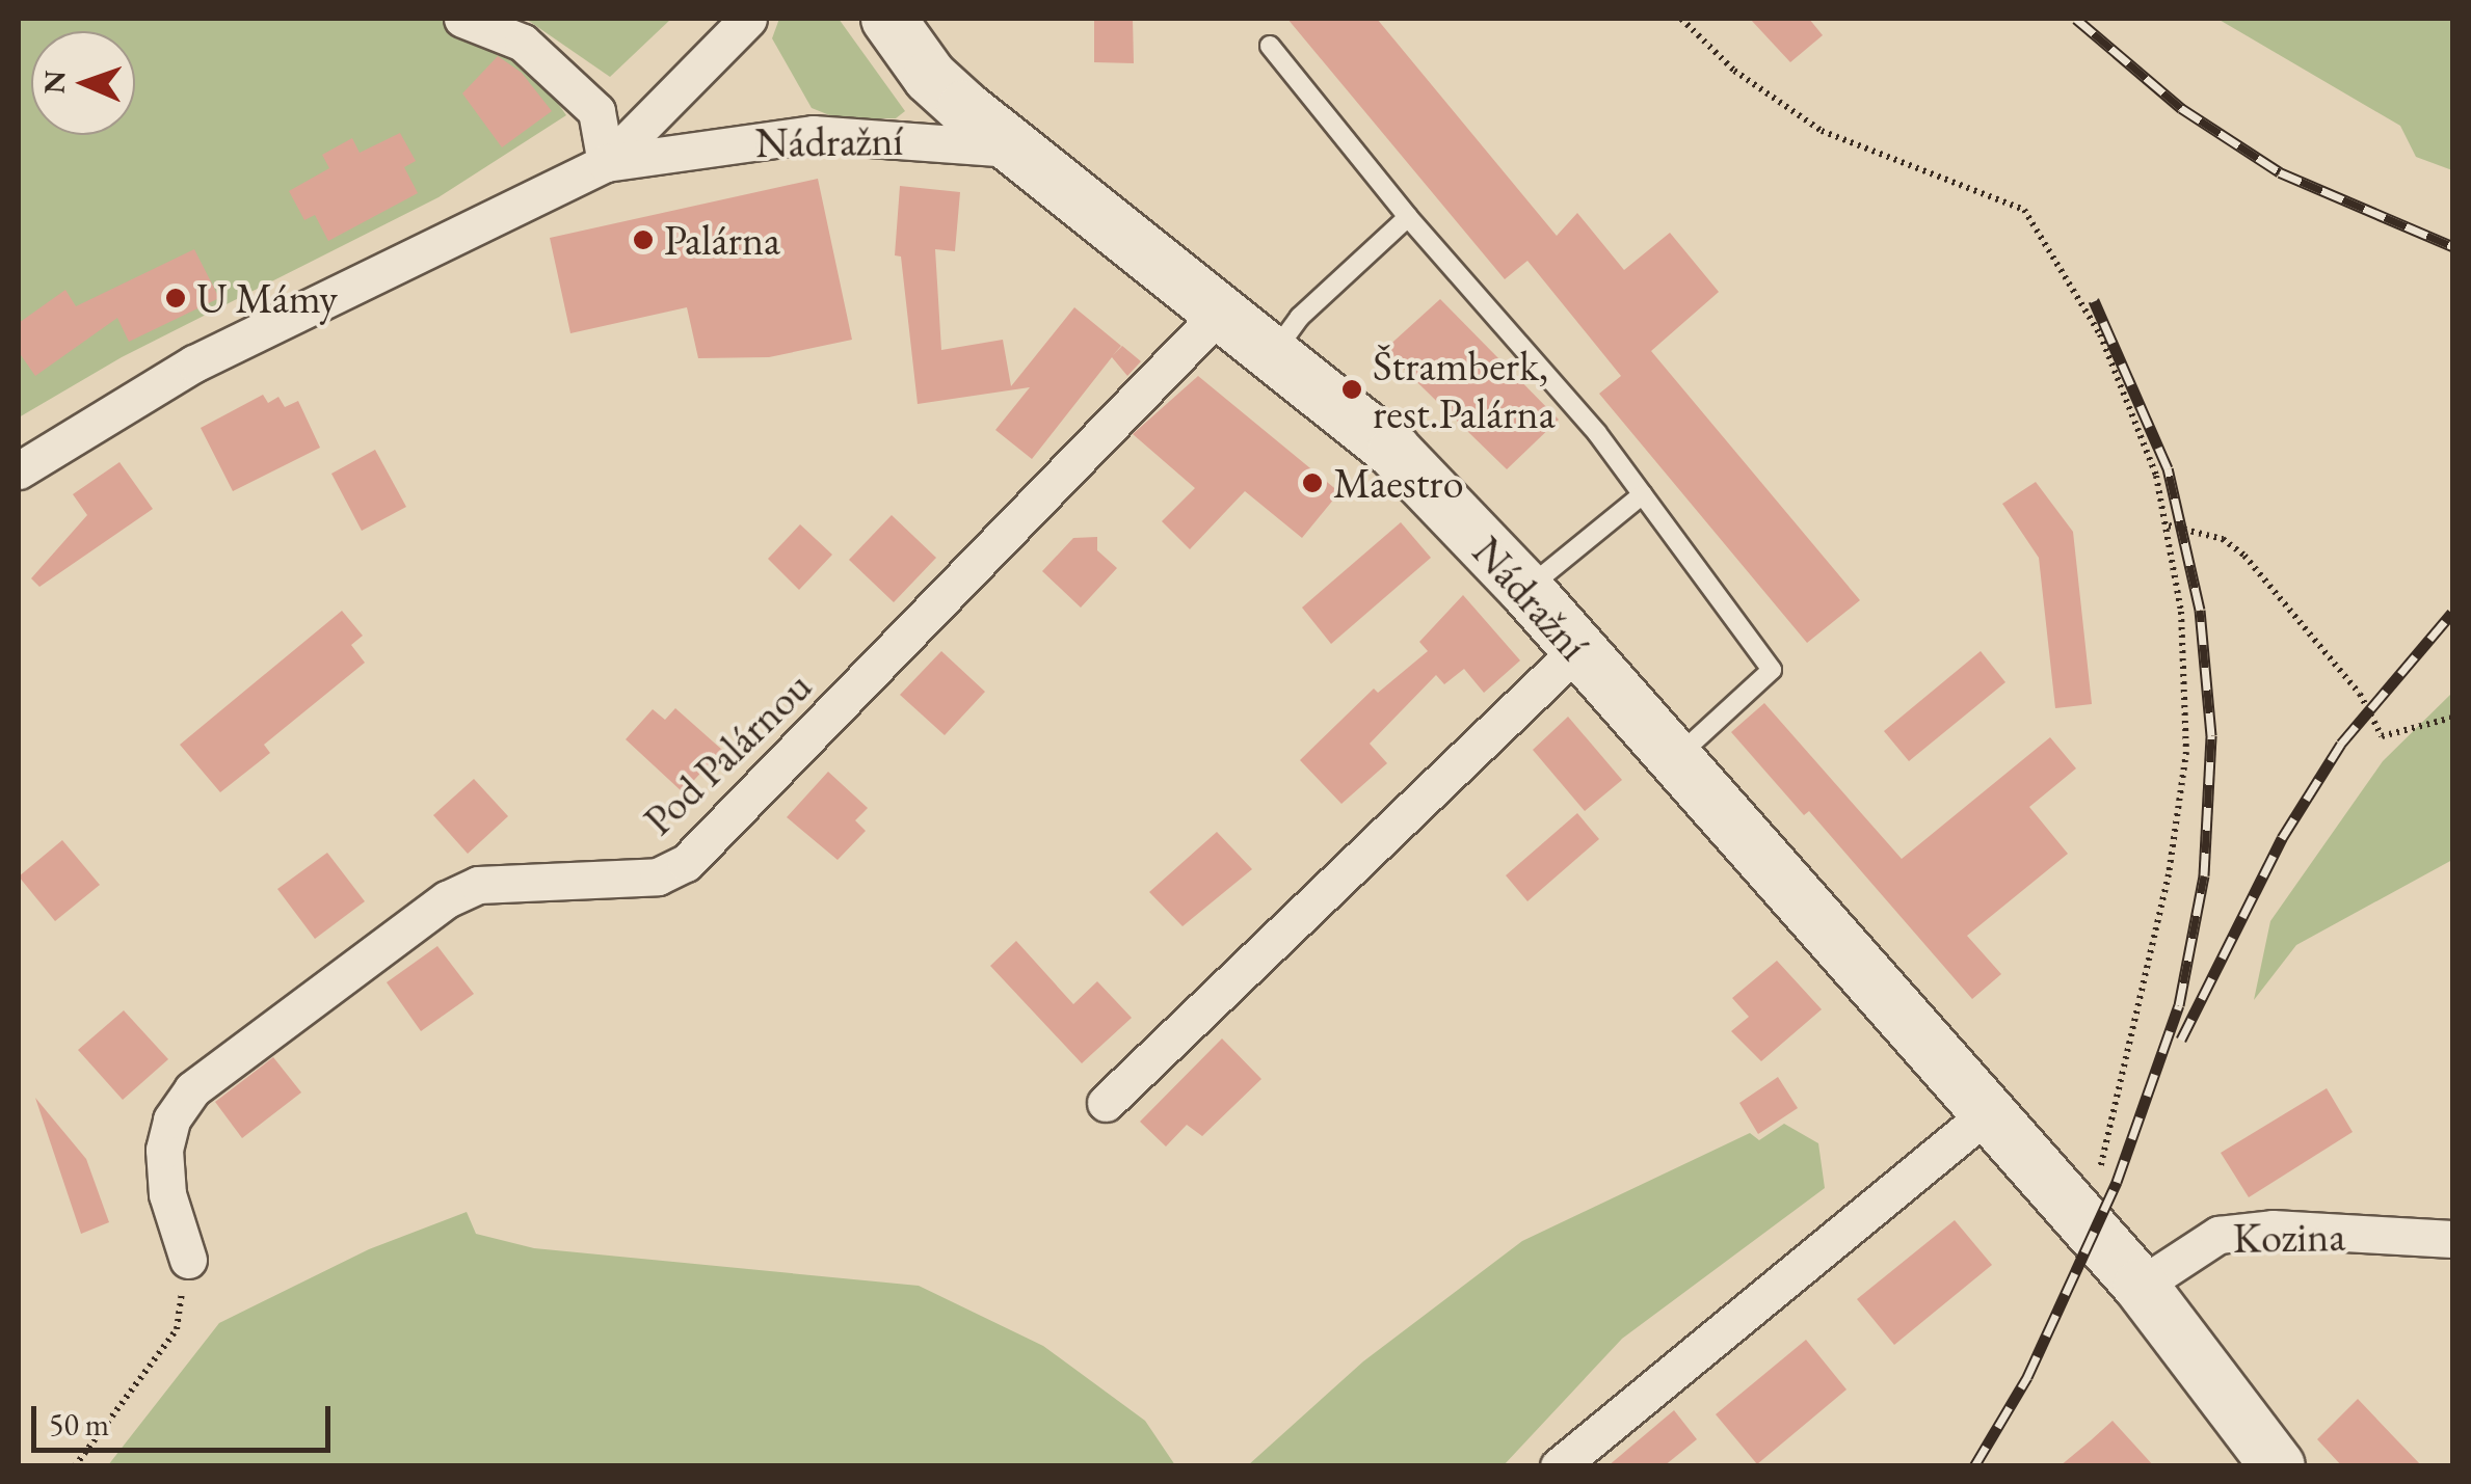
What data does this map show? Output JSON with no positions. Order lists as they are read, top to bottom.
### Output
{
  "streets": {
    "main road": ["Nádražní"],
    "street": ["Pod Palárnou", "Kozina"]
  },
  "crossings": [
    ["Nádražní", "Pod Palárnou"]
  ],
  "places": [
    "Palárna",
    "U Mámy",
    "Štramberk, rest.Palárna",
    "Maestro"
  ],
  "scale_bar": "50 m",
  "north": "left"
}
